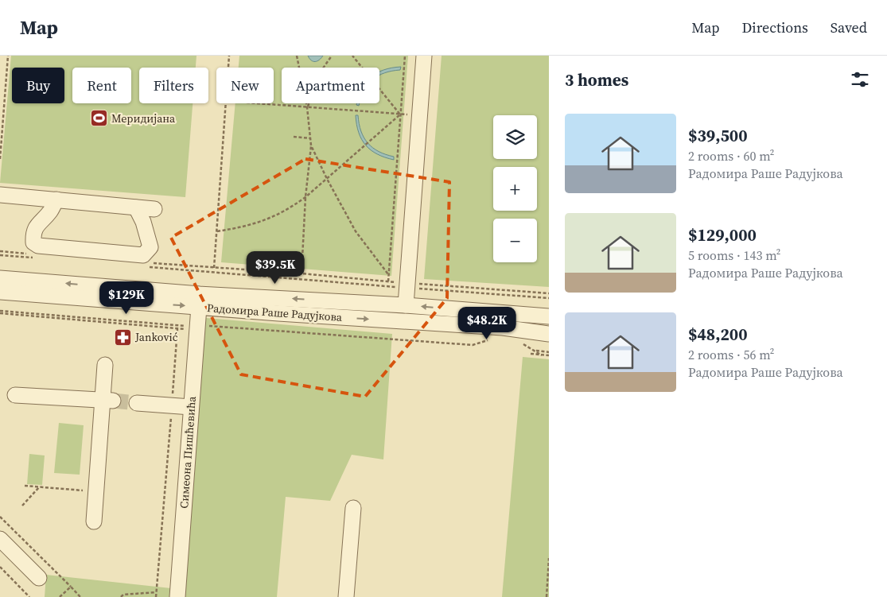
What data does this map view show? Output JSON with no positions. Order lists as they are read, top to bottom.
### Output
{
  "streets": {
    "street": ["Радомира Раше Радујкова", "Симеона Пишћевића"]
  },
  "crossings": [
    ["Радомира Раше Радујкова", "Симеона Пишћевића"]
  ],
  "places": {
    "sports": ["Меридијана"],
    "pharmacy": ["Janković"]
  },
  "page": {
    "header": "Map",
    "nav": ["Map", "Directions", "Saved"],
    "heading": "3 homes",
    "chip": [
      "Buy",
      "Rent",
      "Filters",
      "New",
      "Apartment"
    ],
    "list": [
      {
        "name": "$39,500",
        "note": "2 rooms · 60 m² · Радомира Раше Радујкова"
      },
      {
        "name": "$129,000",
        "note": "5 rooms · 143 m² · Радомира Раше Радујкова"
      },
      {
        "name": "$48,200",
        "note": "2 rooms · 56 m² · Радомира Раше Радујкова"
      }
    ],
    "map_buttons": ["+", "−"],
    "price": ["$39.5K", "$129K", "$48.2K"]
  }
}
